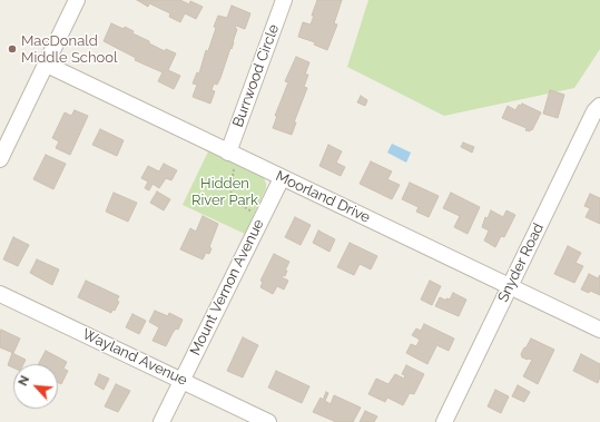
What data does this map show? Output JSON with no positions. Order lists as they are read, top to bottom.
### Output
{
  "streets": {
    "street": [
      "Burrwood Circle",
      "Moorland Drive",
      "Snyder Road",
      "Mount Vernon Avenue",
      "Wayland Avenue"
    ]
  },
  "crossings": [
    ["Burrwood Circle", "Moorland Drive"],
    ["Moorland Drive", "Snyder Road"],
    ["Moorland Drive", "Mount Vernon Avenue"],
    ["Mount Vernon Avenue", "Wayland Avenue"]
  ],
  "parks": ["Hidden River Park"],
  "places": ["MacDonald Middle School"],
  "north": "top left"
}
